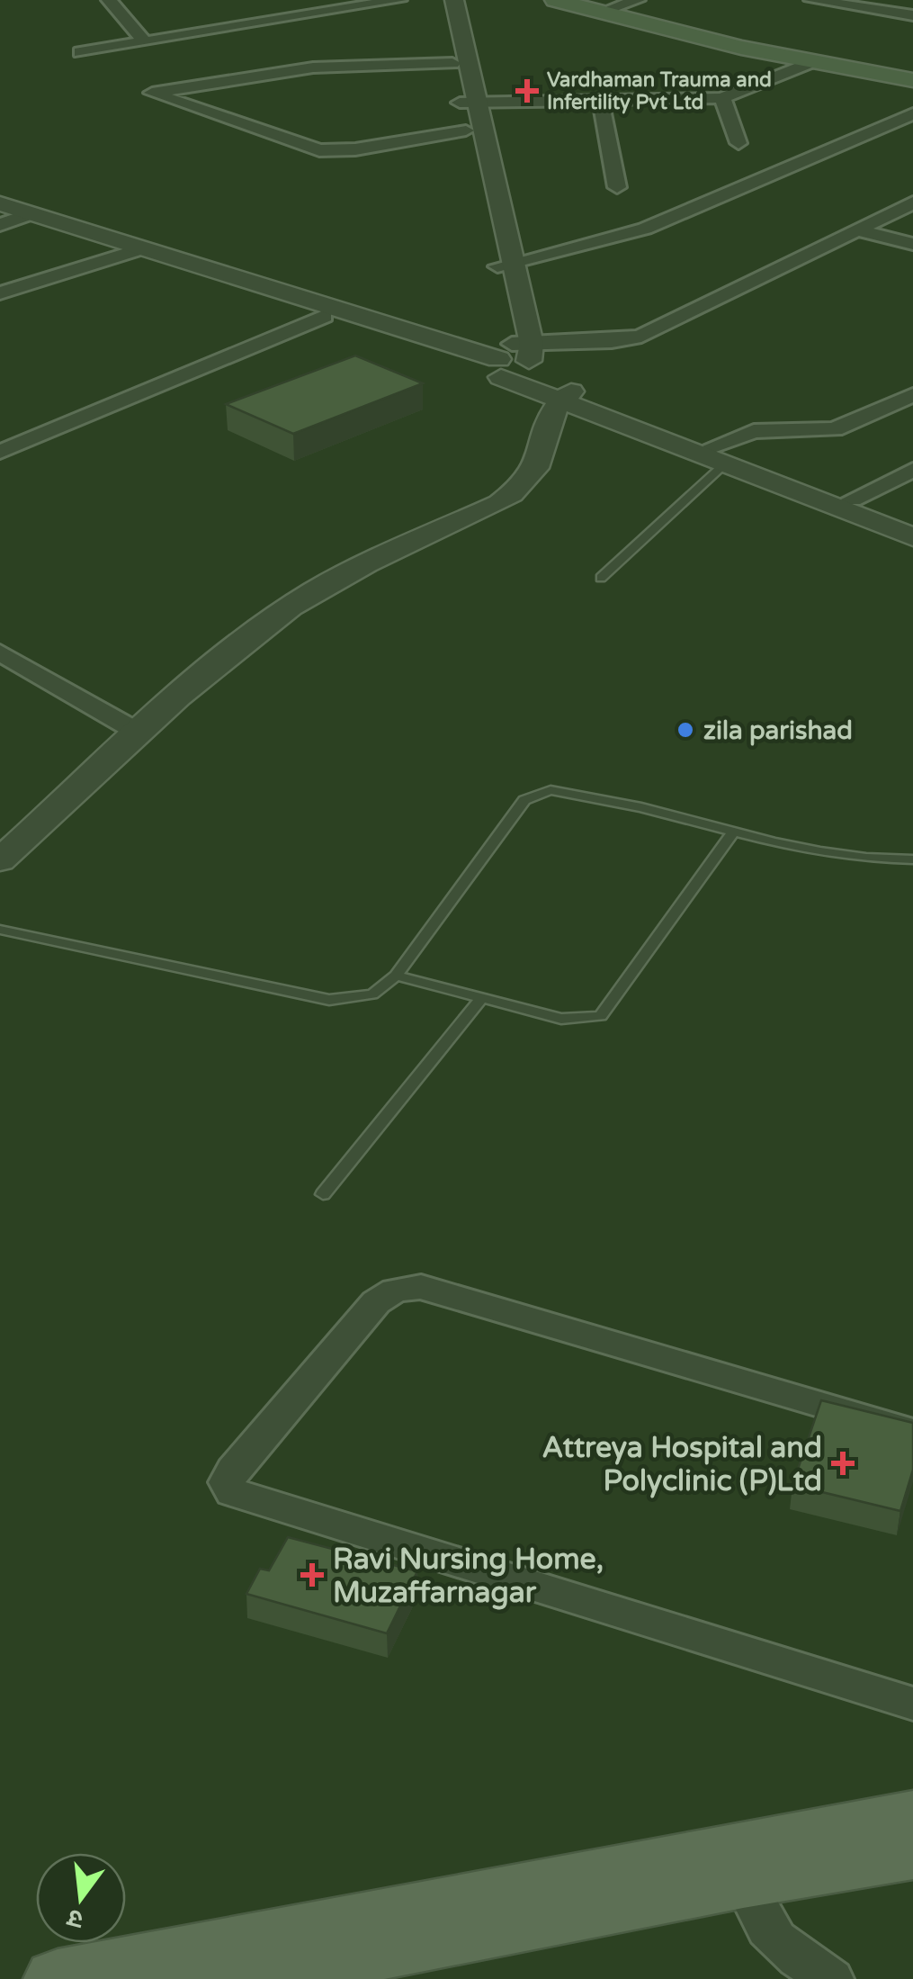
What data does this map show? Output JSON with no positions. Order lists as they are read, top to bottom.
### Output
{
  "places": {
    "health": ["Vardhaman Trauma and Infertility Pvt Ltd", "Attreya Hospital and Polyclinic (P)Ltd", "Ravi Nursing Home, Muzaffarnagar"],
    "other": ["zila parishad"]
  },
  "north": "bottom"
}
